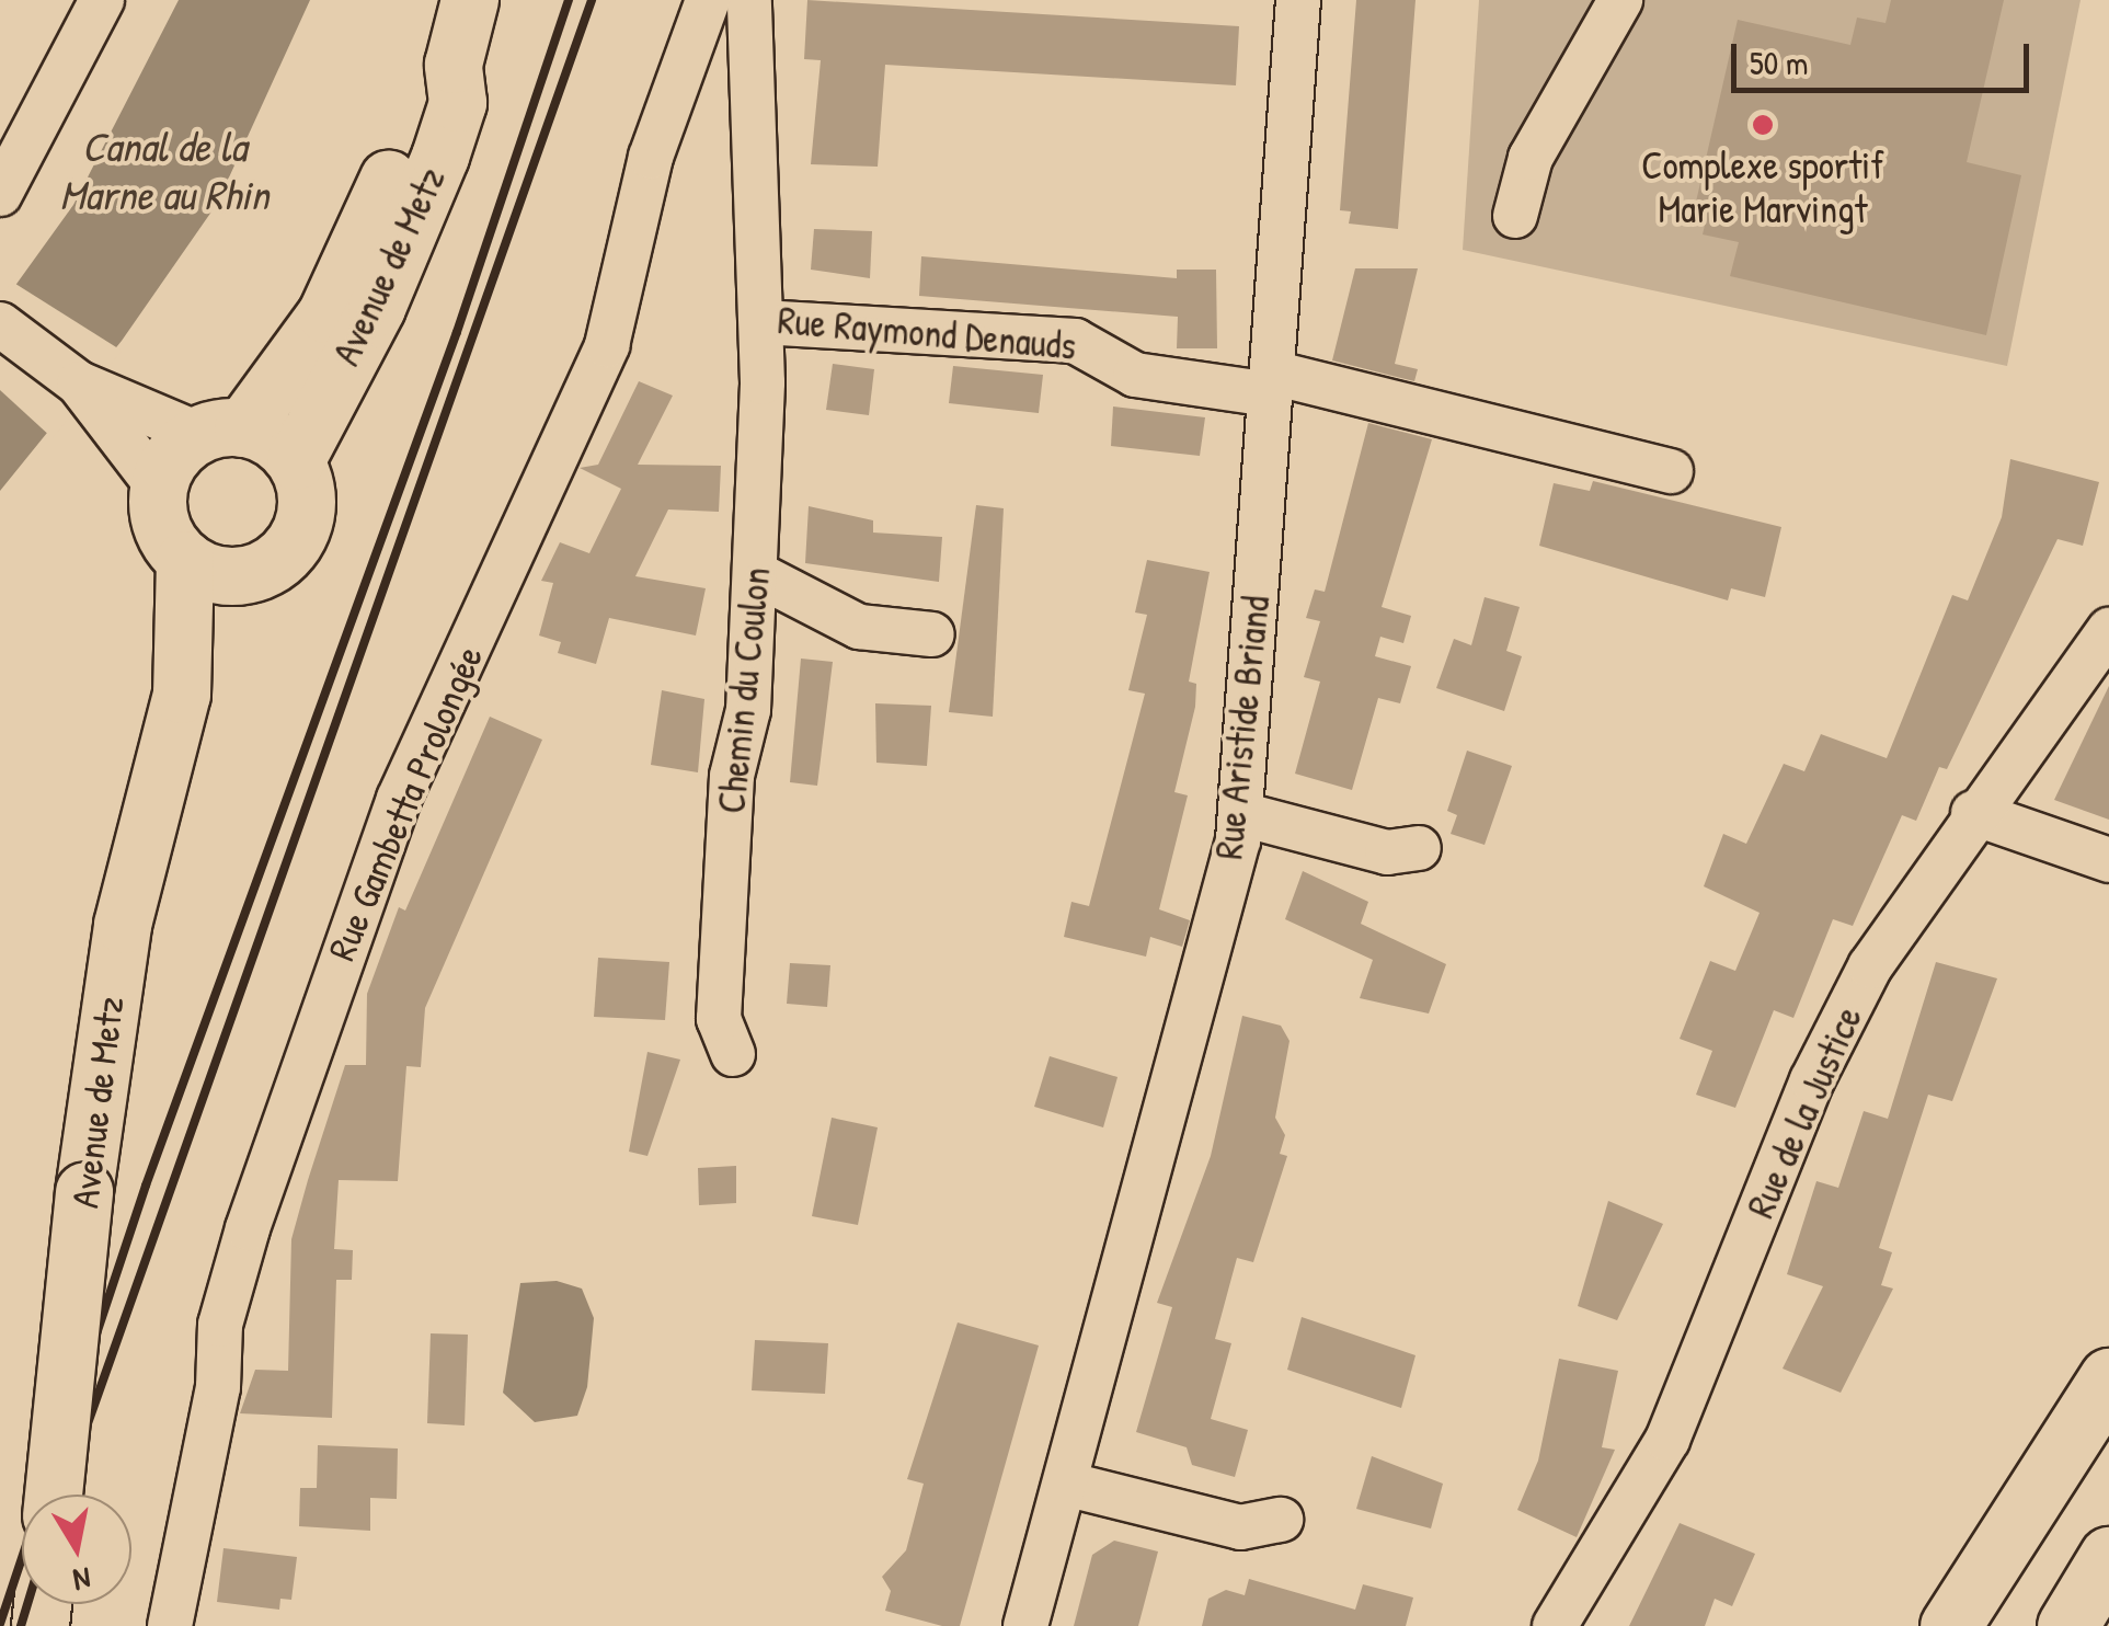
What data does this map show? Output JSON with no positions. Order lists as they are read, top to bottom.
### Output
{
  "streets": {
    "main road": ["Avenue de Metz"],
    "street": [
      "Rue Raymond Denauds",
      "Chemin du Coulon",
      "Rue Aristide Briand",
      "Rue Gambetta Prolongée",
      "Rue de la Justice"
    ]
  },
  "crossings": [
    ["Rue Raymond Denauds", "Chemin du Coulon"],
    ["Rue Raymond Denauds", "Rue Aristide Briand"]
  ],
  "water": ["Canal de la Marne au Rhin"],
  "places": ["Complexe sportif Marie Marvingt"],
  "scale_bar": "50 m",
  "north": "bottom"
}
